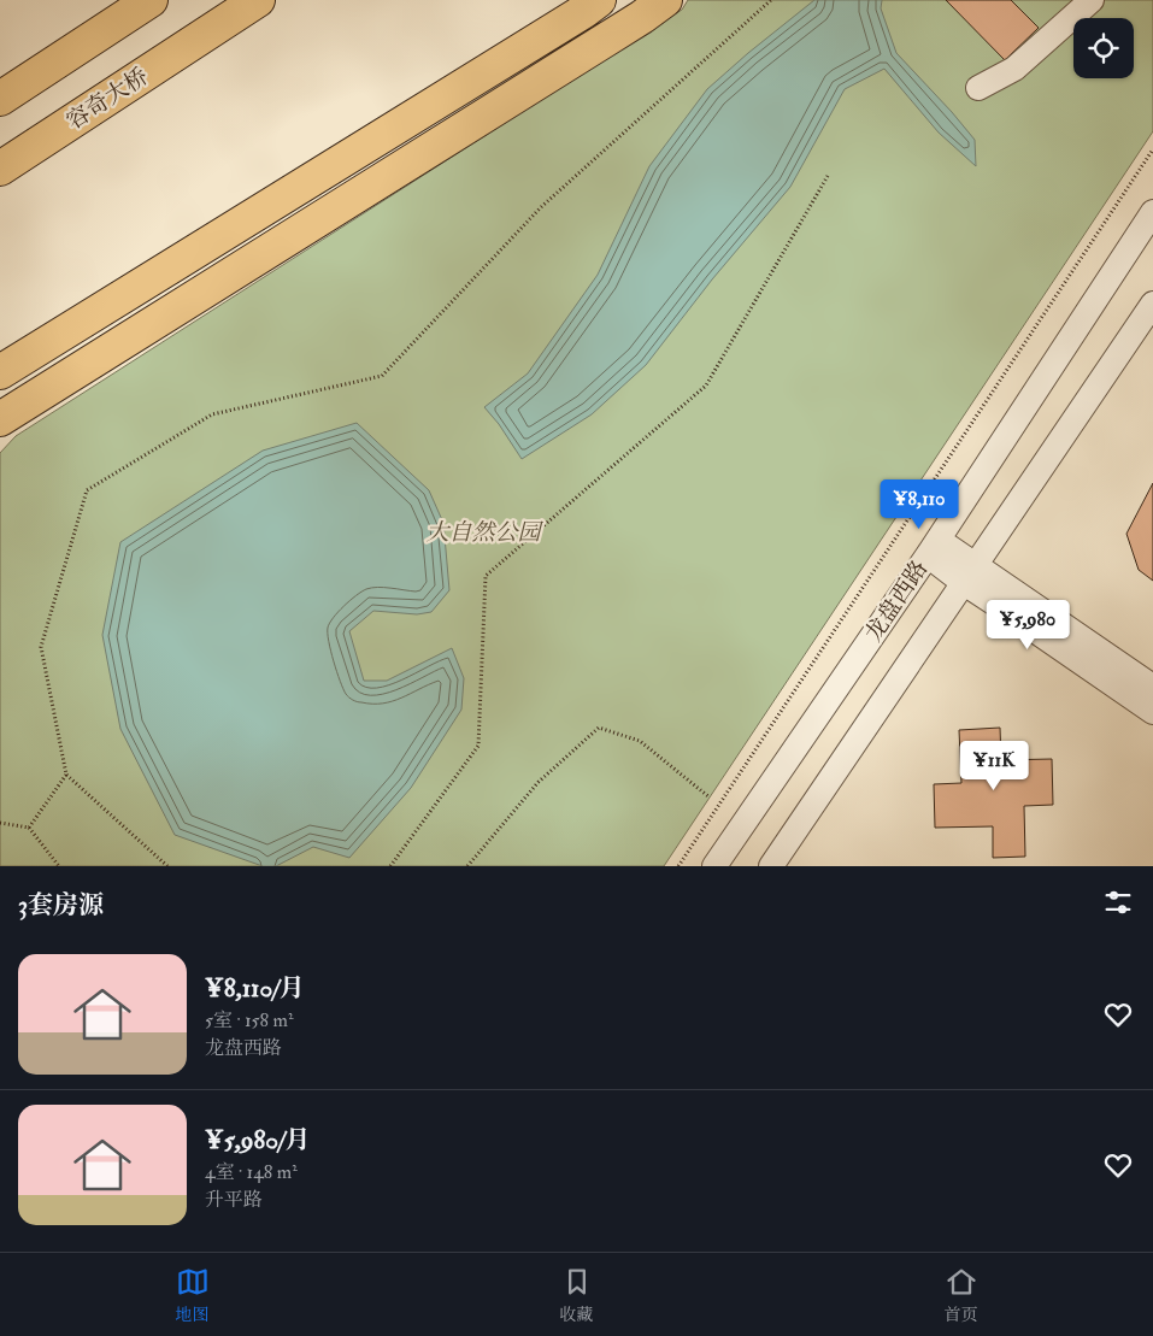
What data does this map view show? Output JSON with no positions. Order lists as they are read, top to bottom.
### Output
{
  "streets": {
    "highway": ["容奇大桥"],
    "street": ["龙盘西路"]
  },
  "parks": ["大自然公园"],
  "page": {
    "price": ["¥8,110", "¥5,980", "¥11K"],
    "heading": "3套房源",
    "list": [
      {
        "name": "¥8,110/月",
        "note": "5室 · 158 m² · 龙盘西路"
      },
      {
        "name": "¥5,980/月",
        "note": "4室 · 148 m² · 升平路"
      }
    ],
    "tabs": ["地图", "收藏", "首页"]
  }
}
